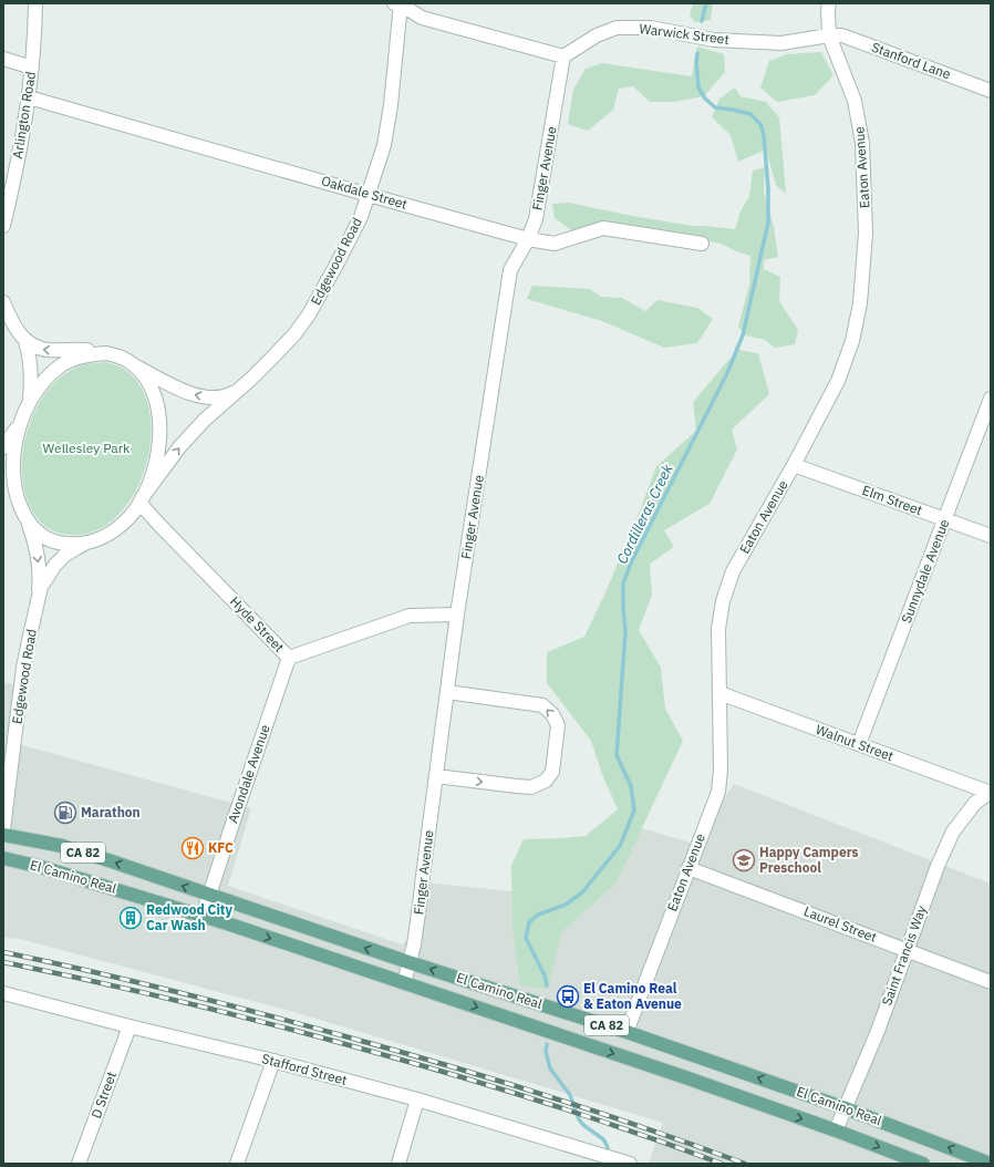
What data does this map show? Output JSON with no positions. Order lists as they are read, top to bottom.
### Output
{
  "streets": {
    "main road": ["CA 82", "El Camino Real"],
    "street": [
      "Warwick Street",
      "Stanford Lane",
      "Arlington Road",
      "Eaton Avenue",
      "Finger Avenue",
      "Oakdale Street",
      "Edgewood Road",
      "Elm Street",
      "Sunnydale Avenue",
      "Hyde Street",
      "Walnut Street",
      "Avondale Avenue",
      "Laurel Street",
      "Saint Francis Way",
      "Stafford Street",
      "D Street"
    ]
  },
  "crossings": [
    ["Warwick Street", "Stanford Lane"],
    ["Warwick Street", "Eaton Avenue"],
    ["Warwick Street", "Finger Avenue"],
    ["Stanford Lane", "Eaton Avenue"],
    ["Arlington Road", "Oakdale Street"],
    ["Eaton Avenue", "Elm Street"],
    ["Eaton Avenue", "Walnut Street"],
    ["Eaton Avenue", "El Camino Real"],
    ["Eaton Avenue", "Laurel Street"],
    ["Finger Avenue", "Oakdale Street"],
    ["Finger Avenue", "Hyde Street"],
    ["Finger Avenue", "El Camino Real"],
    ["Oakdale Street", "Edgewood Road"],
    ["Edgewood Road", "Hyde Street"],
    ["Elm Street", "Sunnydale Avenue"],
    ["Sunnydale Avenue", "Walnut Street"],
    ["Hyde Street", "Avondale Avenue"],
    ["Walnut Street", "Saint Francis Way"],
    ["Avondale Avenue", "El Camino Real"],
    ["El Camino Real", "Saint Francis Way"],
    ["Laurel Street", "Saint Francis Way"],
    ["Stafford Street", "D Street"]
  ],
  "water": ["Cordilleras Creek"],
  "parks": ["Wellesley Park"],
  "places": {
    "fuel station": ["Marathon"],
    "restaurant": ["KFC"],
    "school or university": ["Happy Campers Preschool"],
    "building": ["Redwood City Car Wash"],
    "bus stop": ["El Camino Real & Eaton Avenue"]
  }
}
